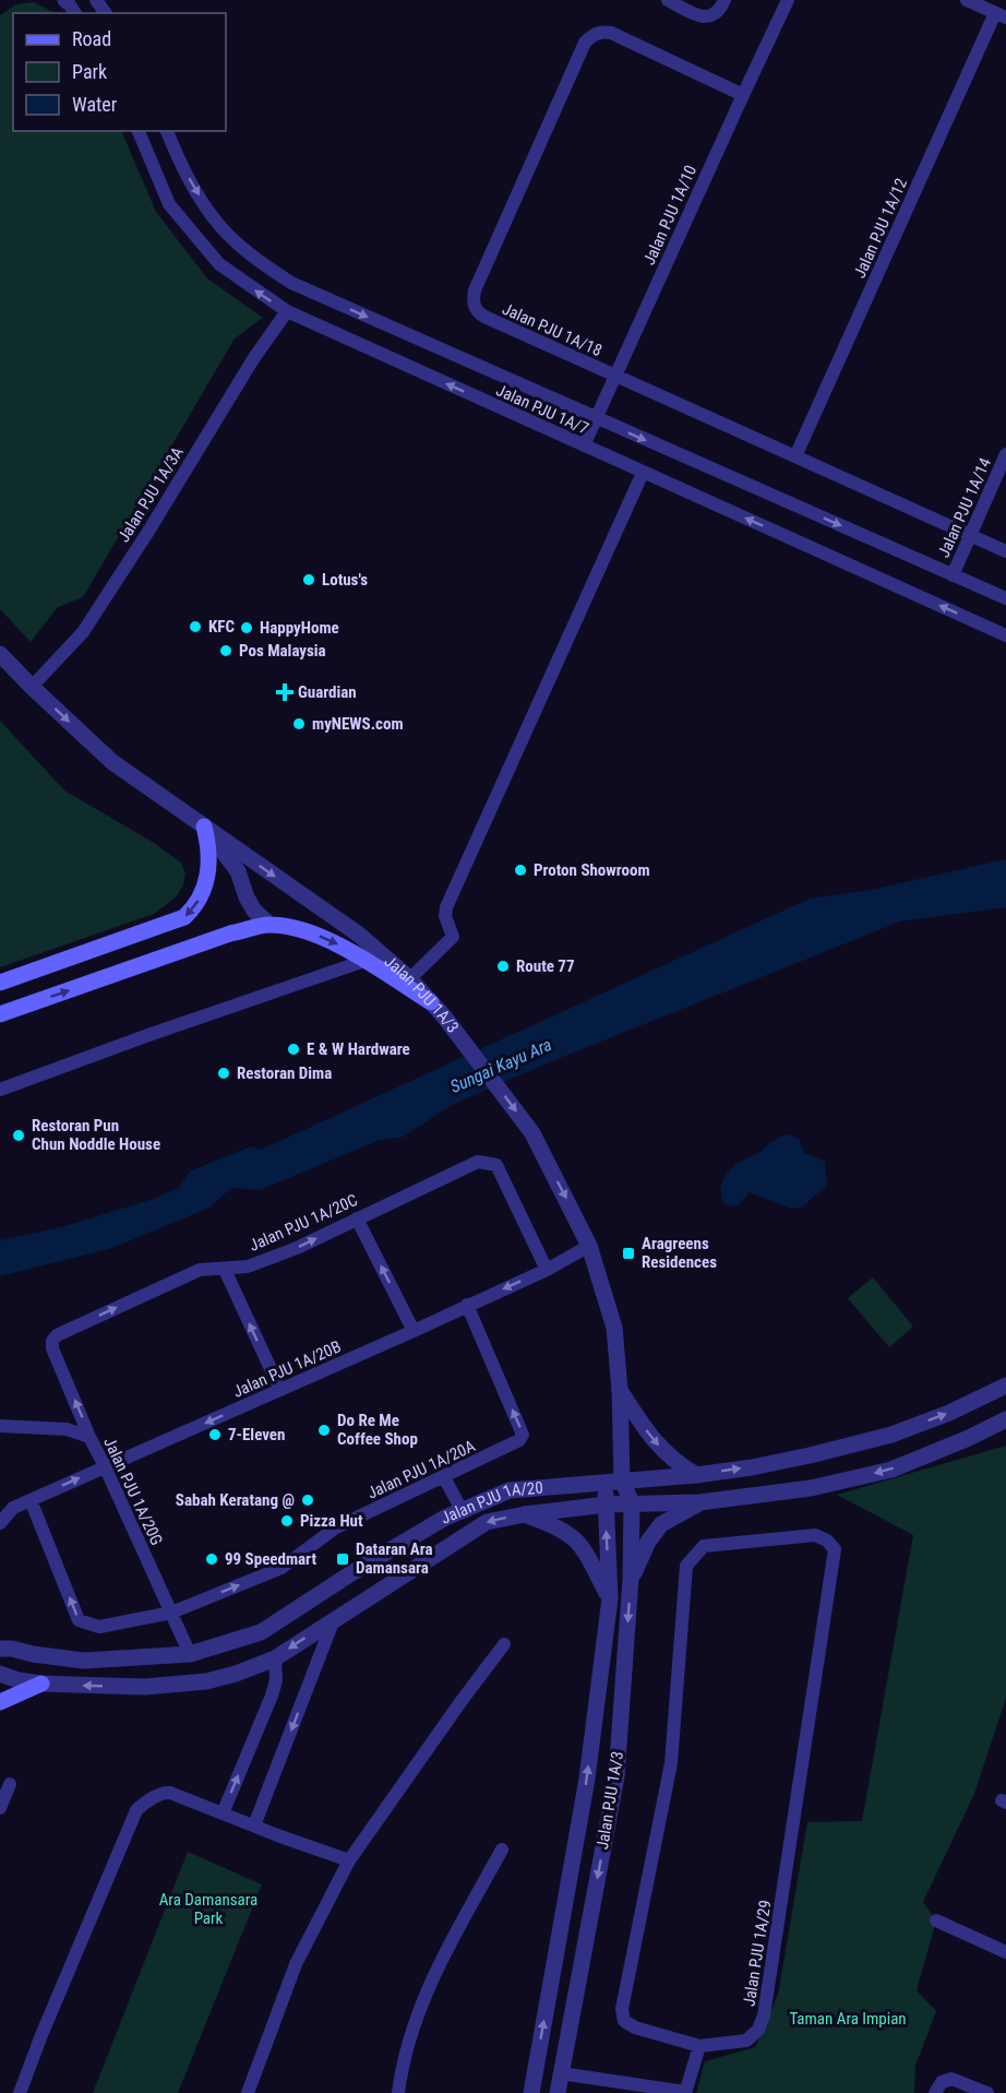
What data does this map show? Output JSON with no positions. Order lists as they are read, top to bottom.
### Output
{
  "streets": {
    "street": [
      "Jalan PJU 1A/10",
      "Jalan PJU 1A/12",
      "Jalan PJU 1A/18",
      "Jalan PJU 1A/7",
      "Jalan PJU 1A/3A",
      "Jalan PJU 1A/14",
      "Jalan PJU 1A/3",
      "Jalan PJU 1A/20C",
      "Jalan PJU 1A/20B",
      "Jalan PJU 1A/20A",
      "Jalan PJU 1A/20G",
      "Jalan PJU 1A/20",
      "Jalan PJU 1A/29"
    ]
  },
  "crossings": [
    ["Jalan PJU 1A/10", "Jalan PJU 1A/18"],
    ["Jalan PJU 1A/10", "Jalan PJU 1A/7"],
    ["Jalan PJU 1A/12", "Jalan PJU 1A/18"],
    ["Jalan PJU 1A/18", "Jalan PJU 1A/14"],
    ["Jalan PJU 1A/7", "Jalan PJU 1A/3A"],
    ["Jalan PJU 1A/7", "Jalan PJU 1A/14"],
    ["Jalan PJU 1A/3A", "Jalan PJU 1A/3"],
    ["Jalan PJU 1A/3", "Jalan PJU 1A/20B"],
    ["Jalan PJU 1A/3", "Jalan PJU 1A/20"],
    ["Jalan PJU 1A/20C", "Jalan PJU 1A/20B"],
    ["Jalan PJU 1A/20C", "Jalan PJU 1A/20G"],
    ["Jalan PJU 1A/20B", "Jalan PJU 1A/20A"],
    ["Jalan PJU 1A/20B", "Jalan PJU 1A/20G"],
    ["Jalan PJU 1A/20A", "Jalan PJU 1A/20G"],
    ["Jalan PJU 1A/20G", "Jalan PJU 1A/20"]
  ],
  "one_way": ["Jalan PJU 1A/20C"],
  "water": ["Sungai Kayu Ara"],
  "parks": ["Ara Damansara Park", "Taman Ara Impian"],
  "places": {
    "other": [
      "Lotus's",
      "KFC",
      "HappyHome",
      "Pos Malaysia",
      "myNEWS.com",
      "Proton Showroom",
      "Route 77",
      "E & W Hardware",
      "Restoran Dima",
      "Restoran Pun Chun Noddle House",
      "Do Re Me Coffee Shop",
      "7-Eleven",
      "Sabah Keratang @",
      "Pizza Hut",
      "99 Speedmart"
    ],
    "health": ["Guardian"],
    "transit": ["Aragreens Residences", "Dataran Ara Damansara"]
  },
  "legend": ["Road", "Park", "Water"]
}
